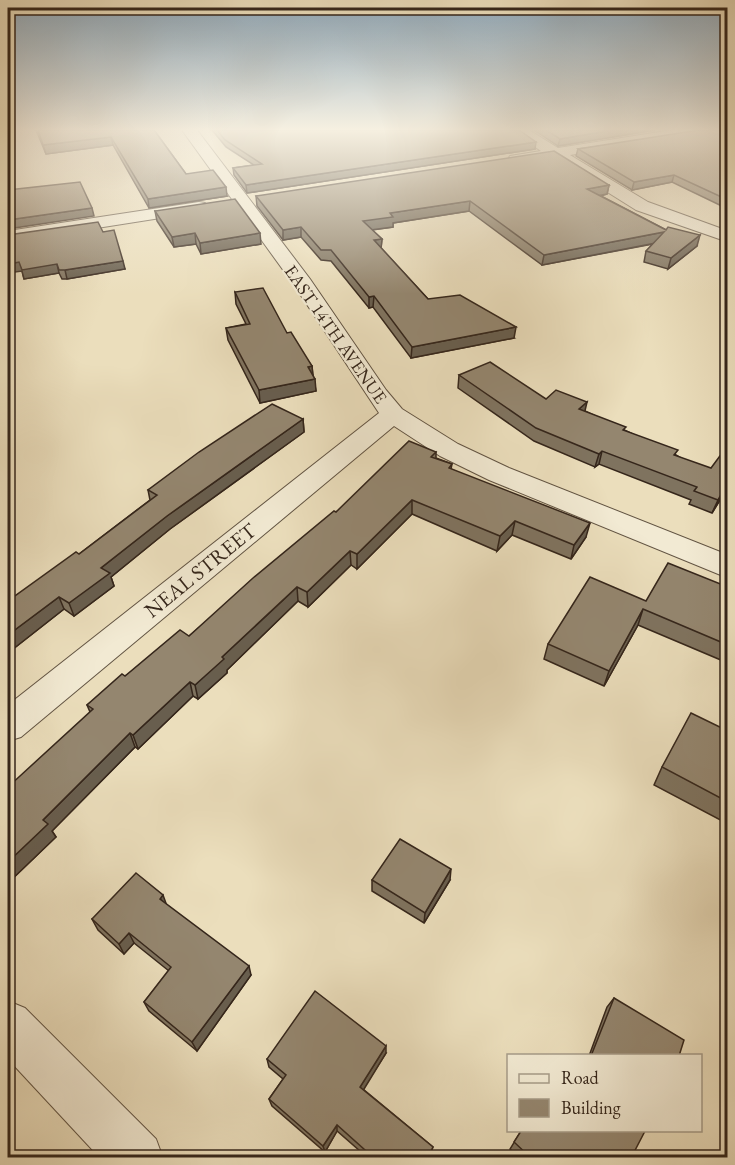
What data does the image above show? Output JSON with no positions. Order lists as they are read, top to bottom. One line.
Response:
{"streets":{"street":["EAST 14TH AVENUE","NEAL STREET"]},"crossings":[["EAST 14TH AVENUE","NEAL STREET"]],"legend":["Road","Building"]}
